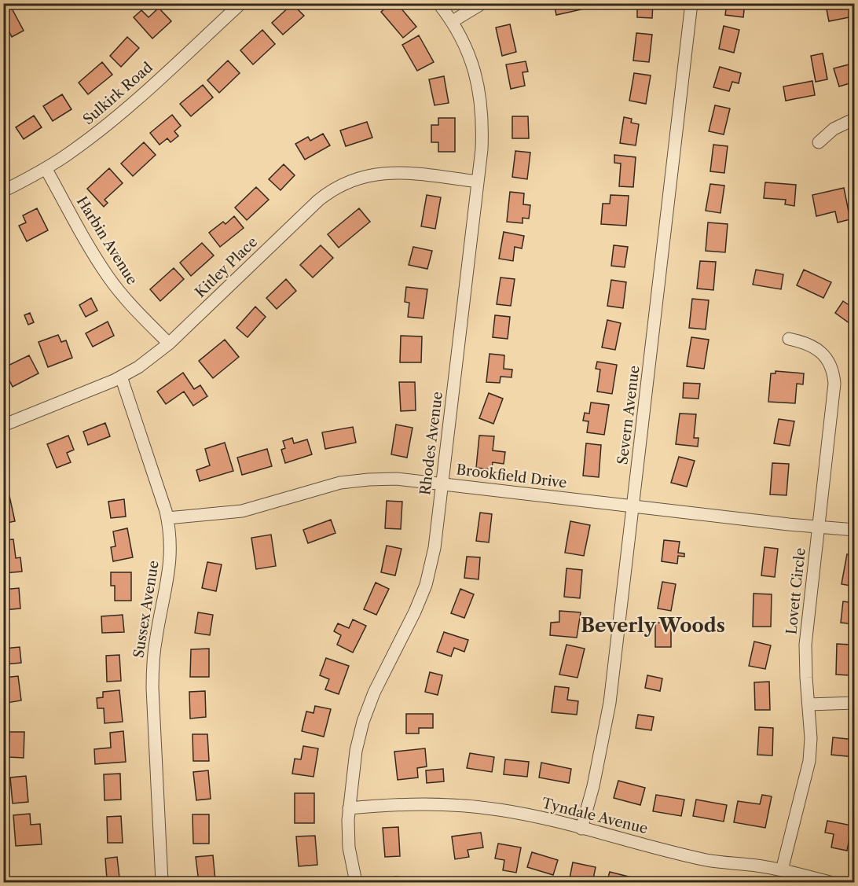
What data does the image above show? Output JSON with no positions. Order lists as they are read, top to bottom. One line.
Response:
{"streets":{"street":["Sulkirk Road","Harbin Avenue","Kitley Place","Severn Avenue","Rhodes Avenue","Brookfield Drive","Lovett Circle","Sussex Avenue","Tyndale Avenue"]},"crossings":[["Sulkirk Road","Harbin Avenue"],["Harbin Avenue","Kitley Place"],["Kitley Place","Rhodes Avenue"],["Kitley Place","Sussex Avenue"],["Severn Avenue","Brookfield Drive"],["Severn Avenue","Tyndale Avenue"],["Rhodes Avenue","Brookfield Drive"],["Rhodes Avenue","Tyndale Avenue"],["Brookfield Drive","Lovett Circle"],["Brookfield Drive","Sussex Avenue"],["Lovett Circle","Tyndale Avenue"]],"districts":["Beverly Woods"]}
